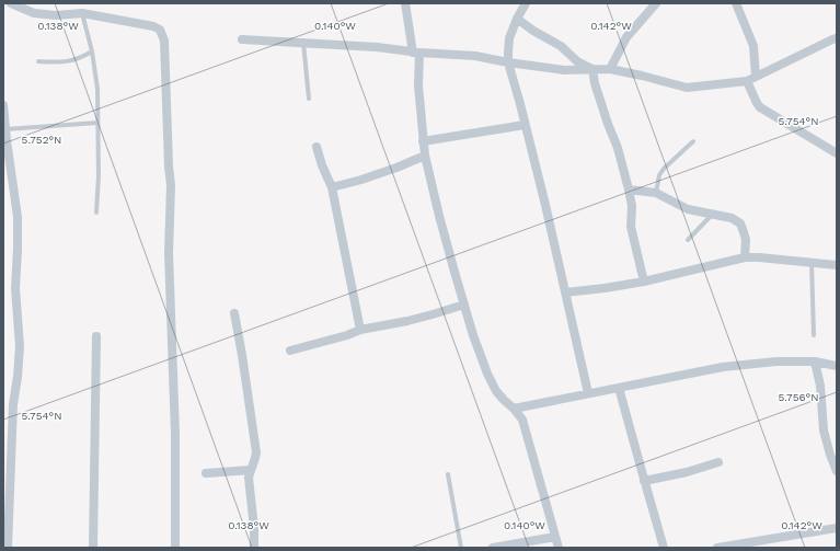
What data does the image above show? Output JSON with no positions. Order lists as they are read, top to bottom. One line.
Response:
{"coordinates":["0.138°W","0.140°W","0.142°W","5.754°N","5.752°N","5.756°N"]}
